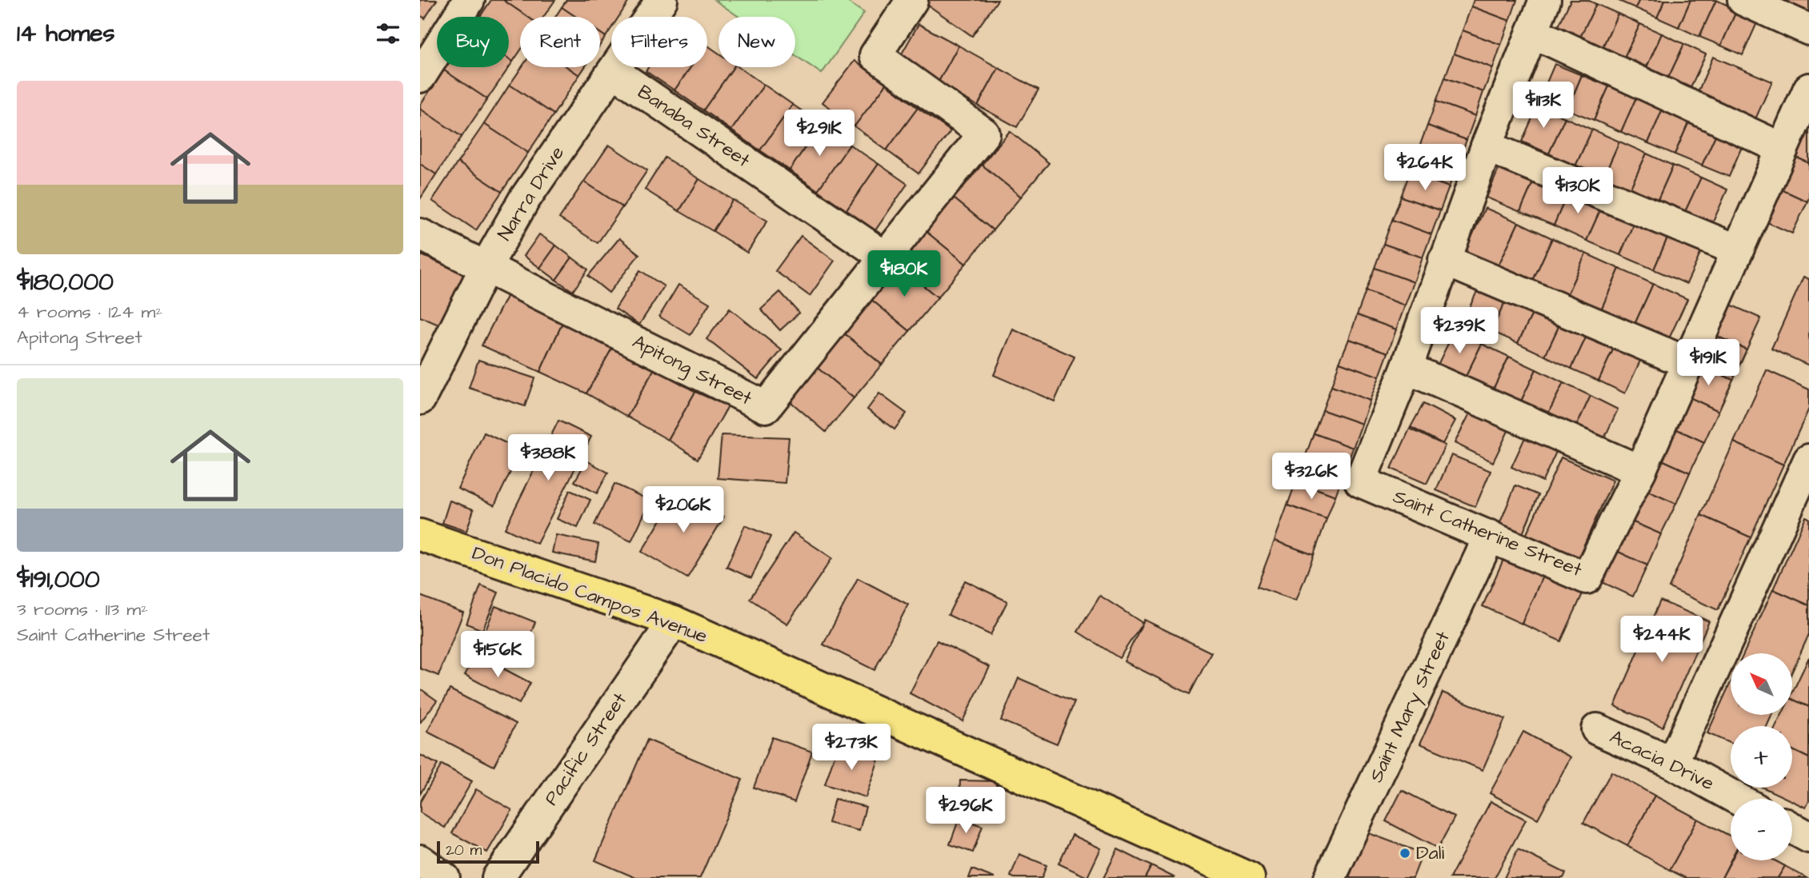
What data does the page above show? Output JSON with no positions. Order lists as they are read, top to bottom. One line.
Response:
{"streets":{"main road":["Don Placido Campos Avenue"],"street":["Banaba Street","Narra Drive","Apitong Street","Saint Catherine Street","Saint Mary Street","Pacific Street","Acacia Drive"]},"crossings":[["Banaba Street","Narra Drive"],["Banaba Street","Apitong Street"],["Narra Drive","Apitong Street"],["Saint Catherine Street","Saint Mary Street"],["Don Placido Campos Avenue","Pacific Street"]],"places":["Dali"],"scale_bar":"20 m","north":"top left","page":{"heading":"14 homes","chip":["Buy","Rent","Filters","New"],"list":[{"name":"$180,000","note":"4 rooms · 124 m² · Apitong Street"},{"name":"$191,000","note":"3 rooms · 113 m² · Saint Catherine Street"}],"price":["$113K","$291K","$264K","$130K","$180K","$239K","$191K","$388K","$326K","$206K","$244K","$156K","$273K","$296K"],"map_buttons":["+","−"],"scale":"20 m"}}
